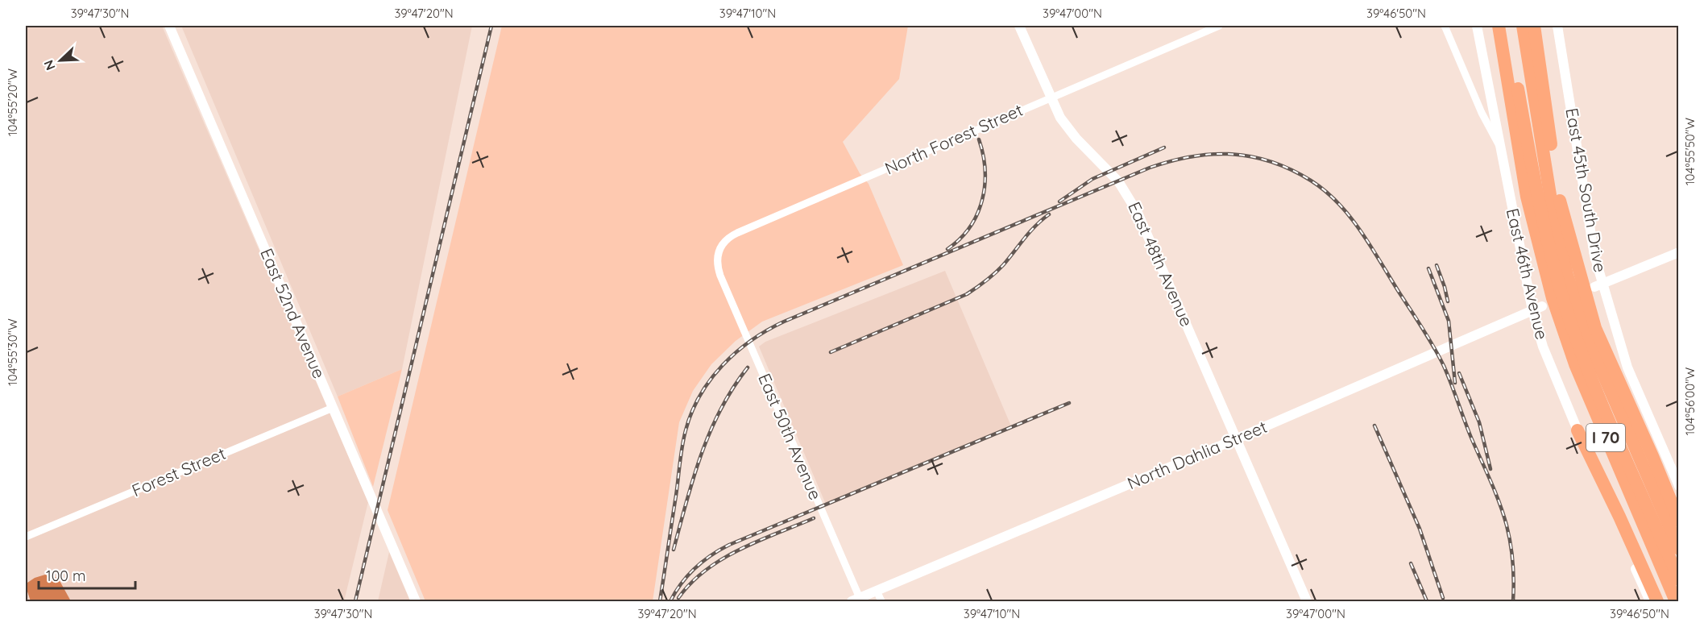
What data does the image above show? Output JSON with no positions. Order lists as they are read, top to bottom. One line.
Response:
{"streets":{"highway":["I 70"],"street":["North Forest Street","East 45th South Drive","East 48th Avenue","East 46th Avenue","East 52nd Avenue","East 50th Avenue","North Dahlia Street","Forest Street"]},"crossings":[["North Forest Street","East 48th Avenue"],["North Forest Street","East 50th Avenue"],["East 48th Avenue","North Dahlia Street"],["East 46th Avenue","North Dahlia Street"],["East 52nd Avenue","Forest Street"],["East 50th Avenue","North Dahlia Street"]],"scale_bar":"100 m","north":"bottom left","coordinates":["39°47'30\"N","39°47'20\"N","39°47'10\"N","39°47'00\"N","39°46'50\"N","104°55'20\"W","104°55'50\"W","104°55'30\"W","104°56'00\"W"]}
